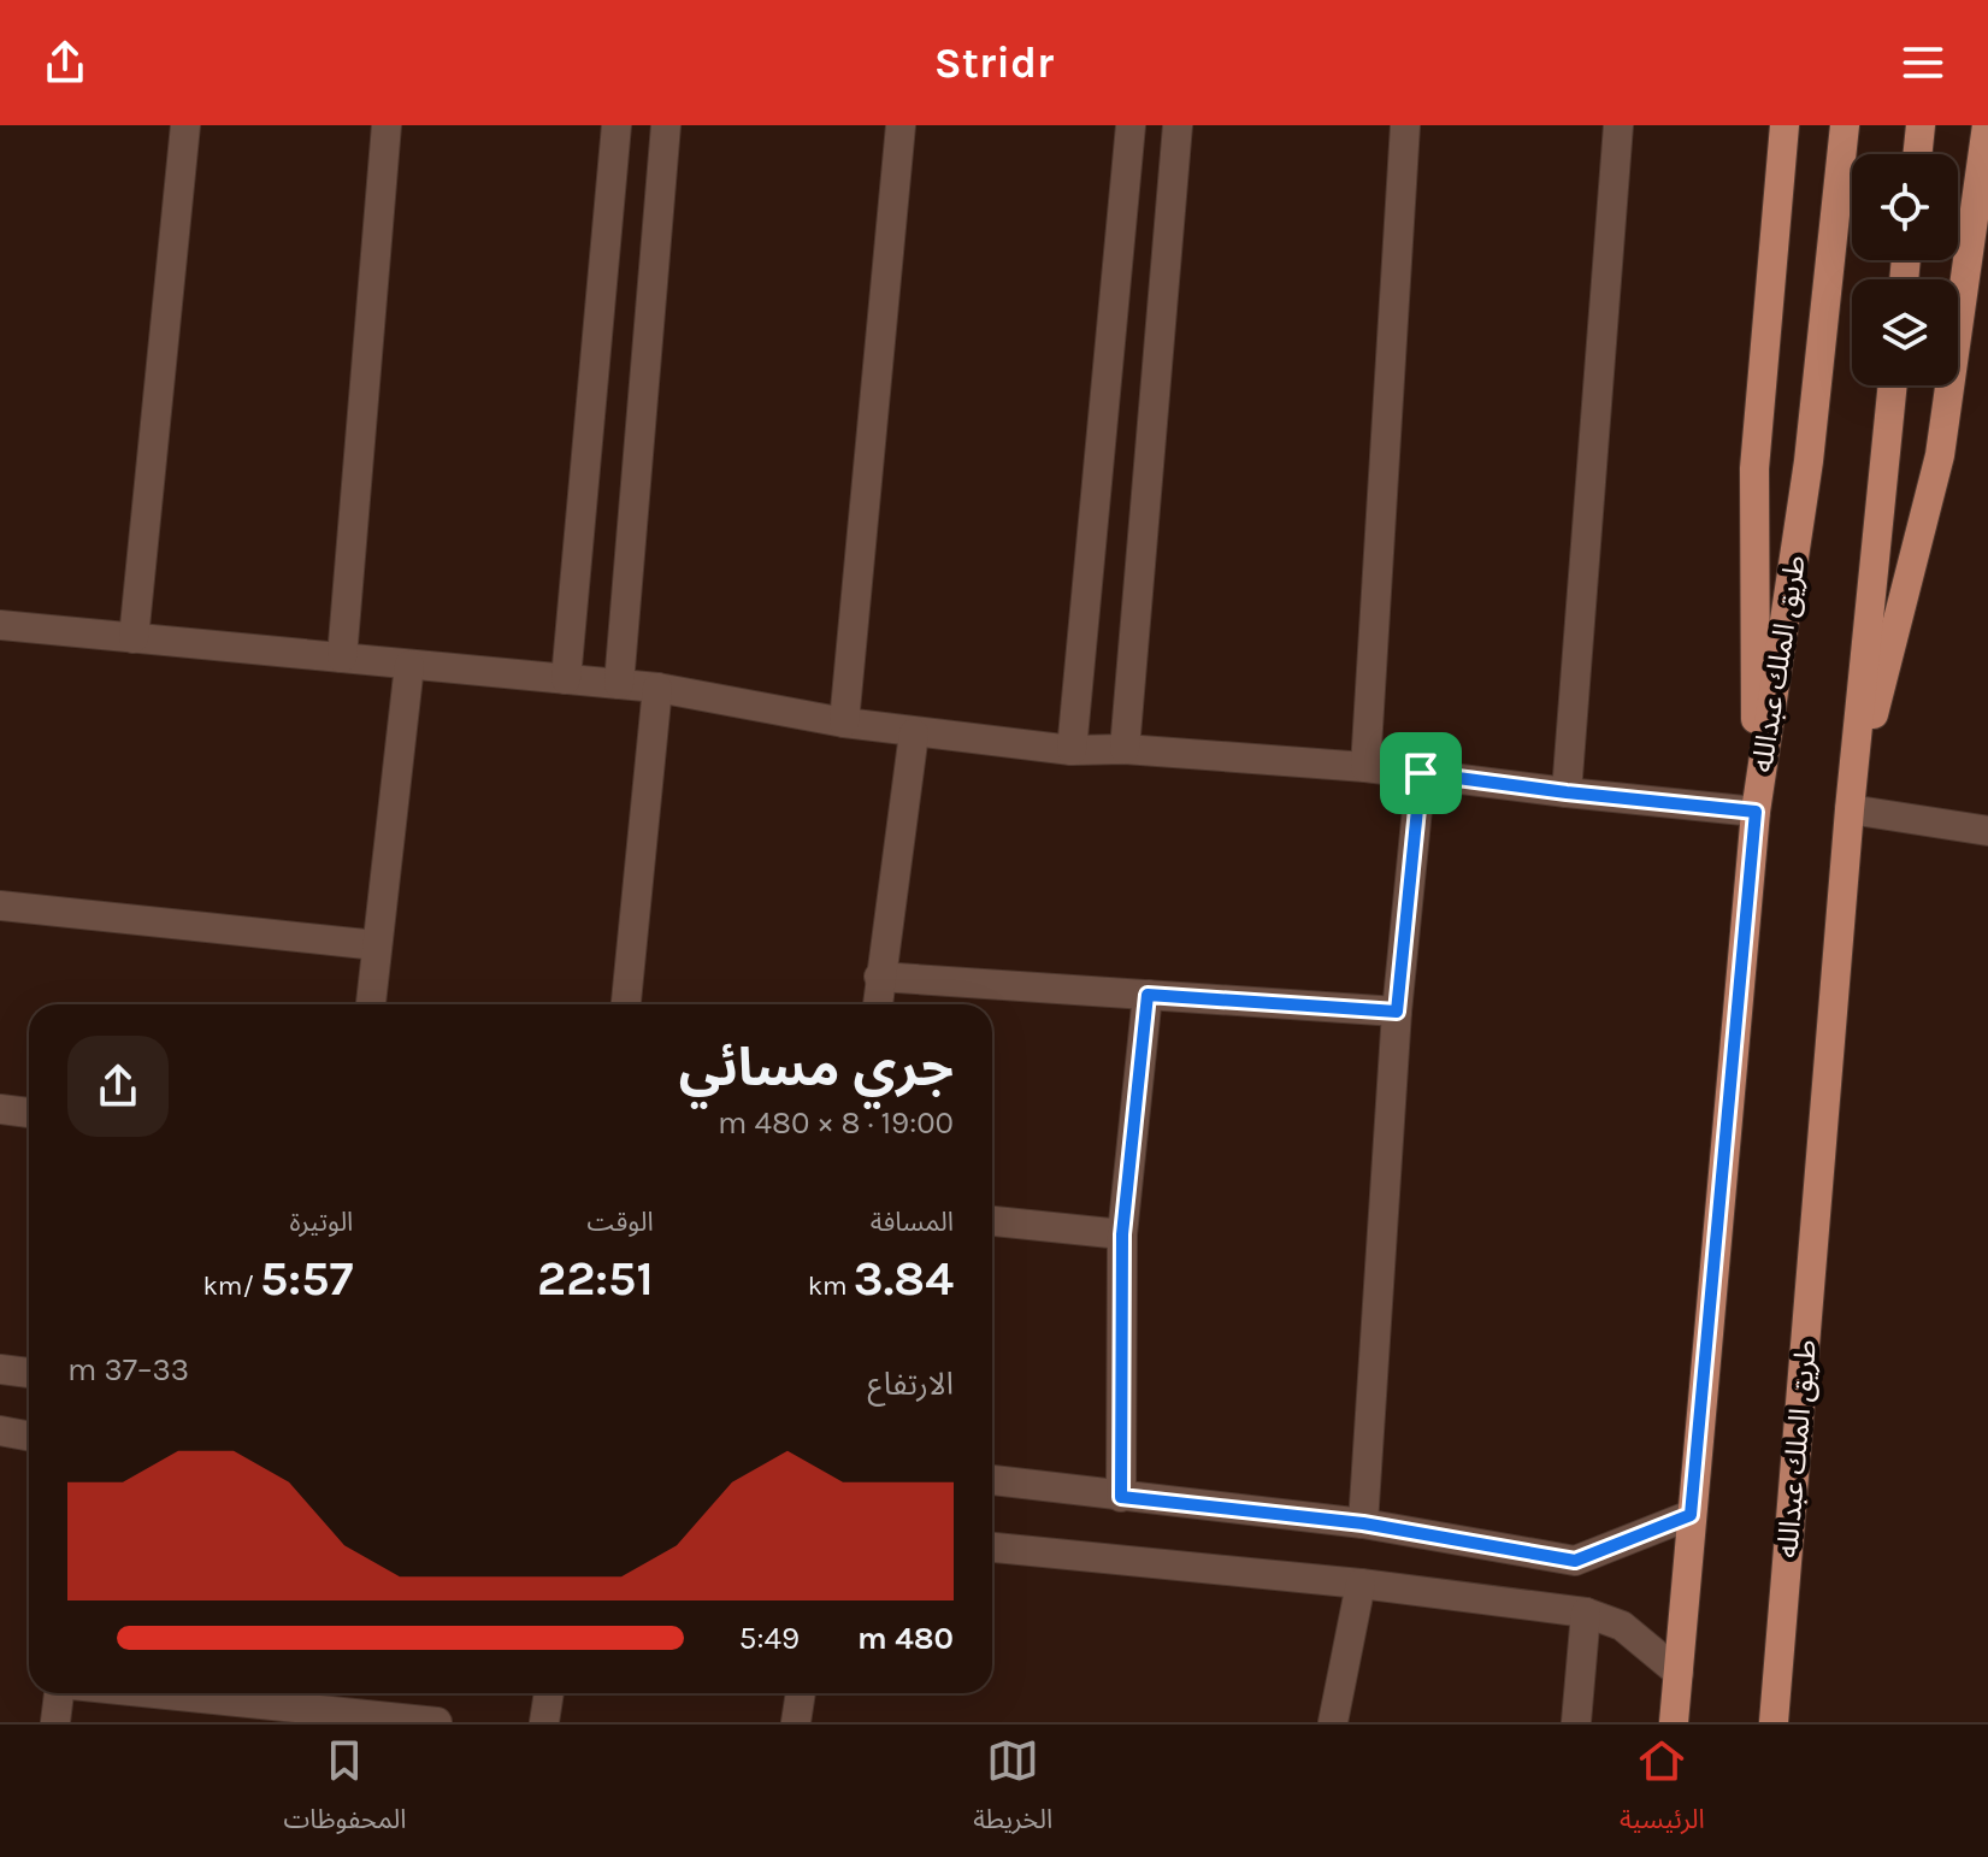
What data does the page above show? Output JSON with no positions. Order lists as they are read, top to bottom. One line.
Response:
{"streets":{"main road":["طريق الملك عبدالله"]},"page":{"header":"Stridr","heading":["جري مسائي","19:00 · 8 × 480 m"],"stats":[["المسافة","3.84 km"],["الوقت","22:51"],["الوتيرة","5:57 /km"]],"chart":["الارتفاع","33–37 m"],"list":[{"name":"480 m","note":"5:49"}],"tabs":["الرئيسية","الخريطة","المحفوظات"]}}
